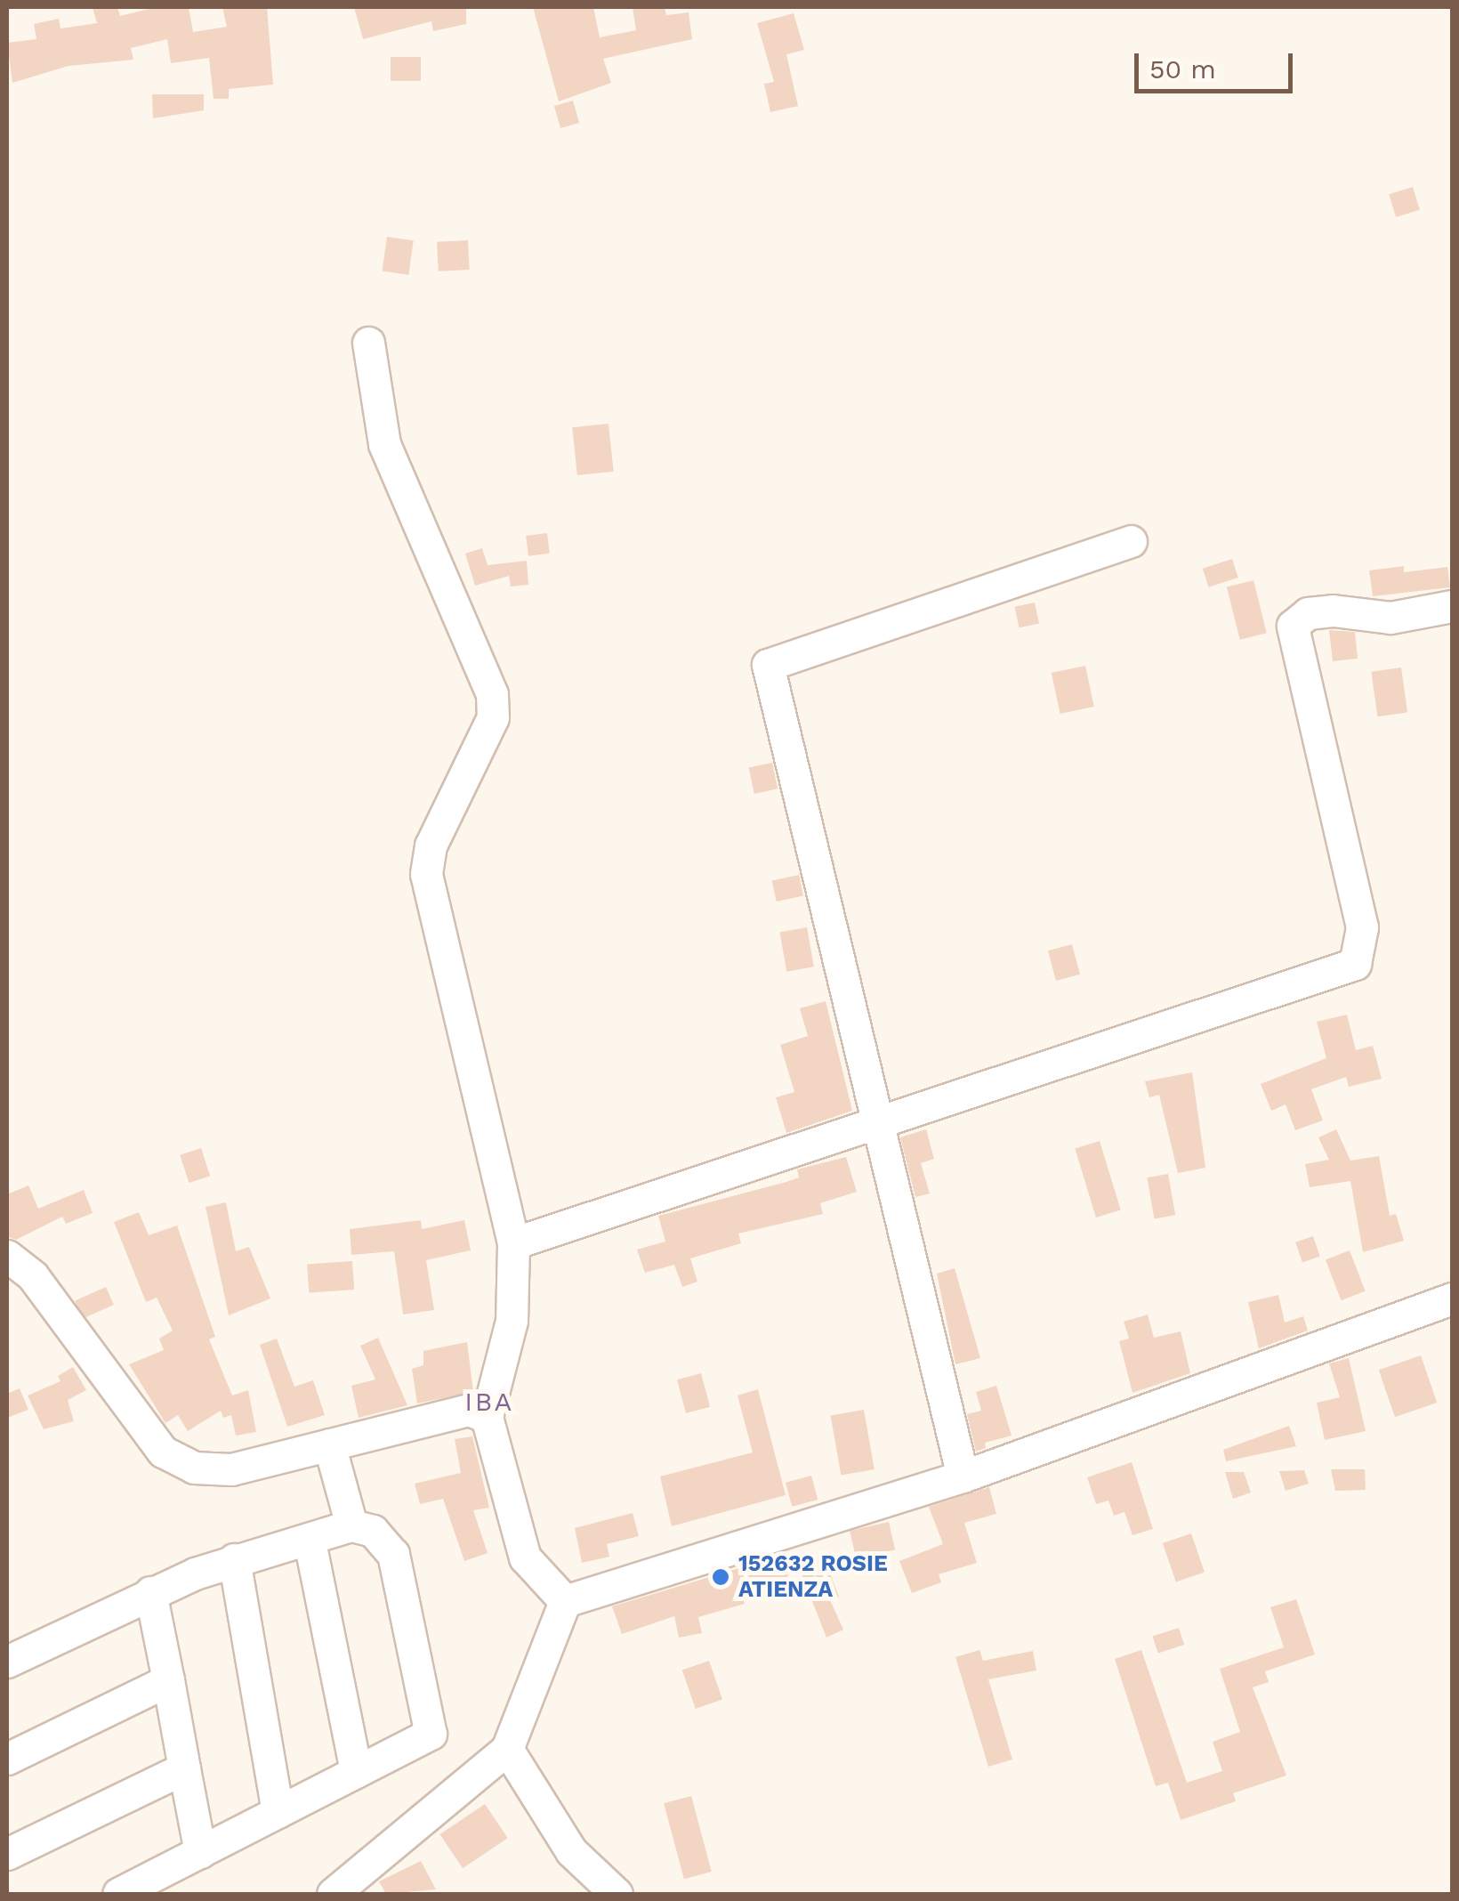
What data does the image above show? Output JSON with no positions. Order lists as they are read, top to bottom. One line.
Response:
{"districts":["IBA"],"places":["152632 ROSIE ATIENZA"],"scale_bar":"50 m"}
